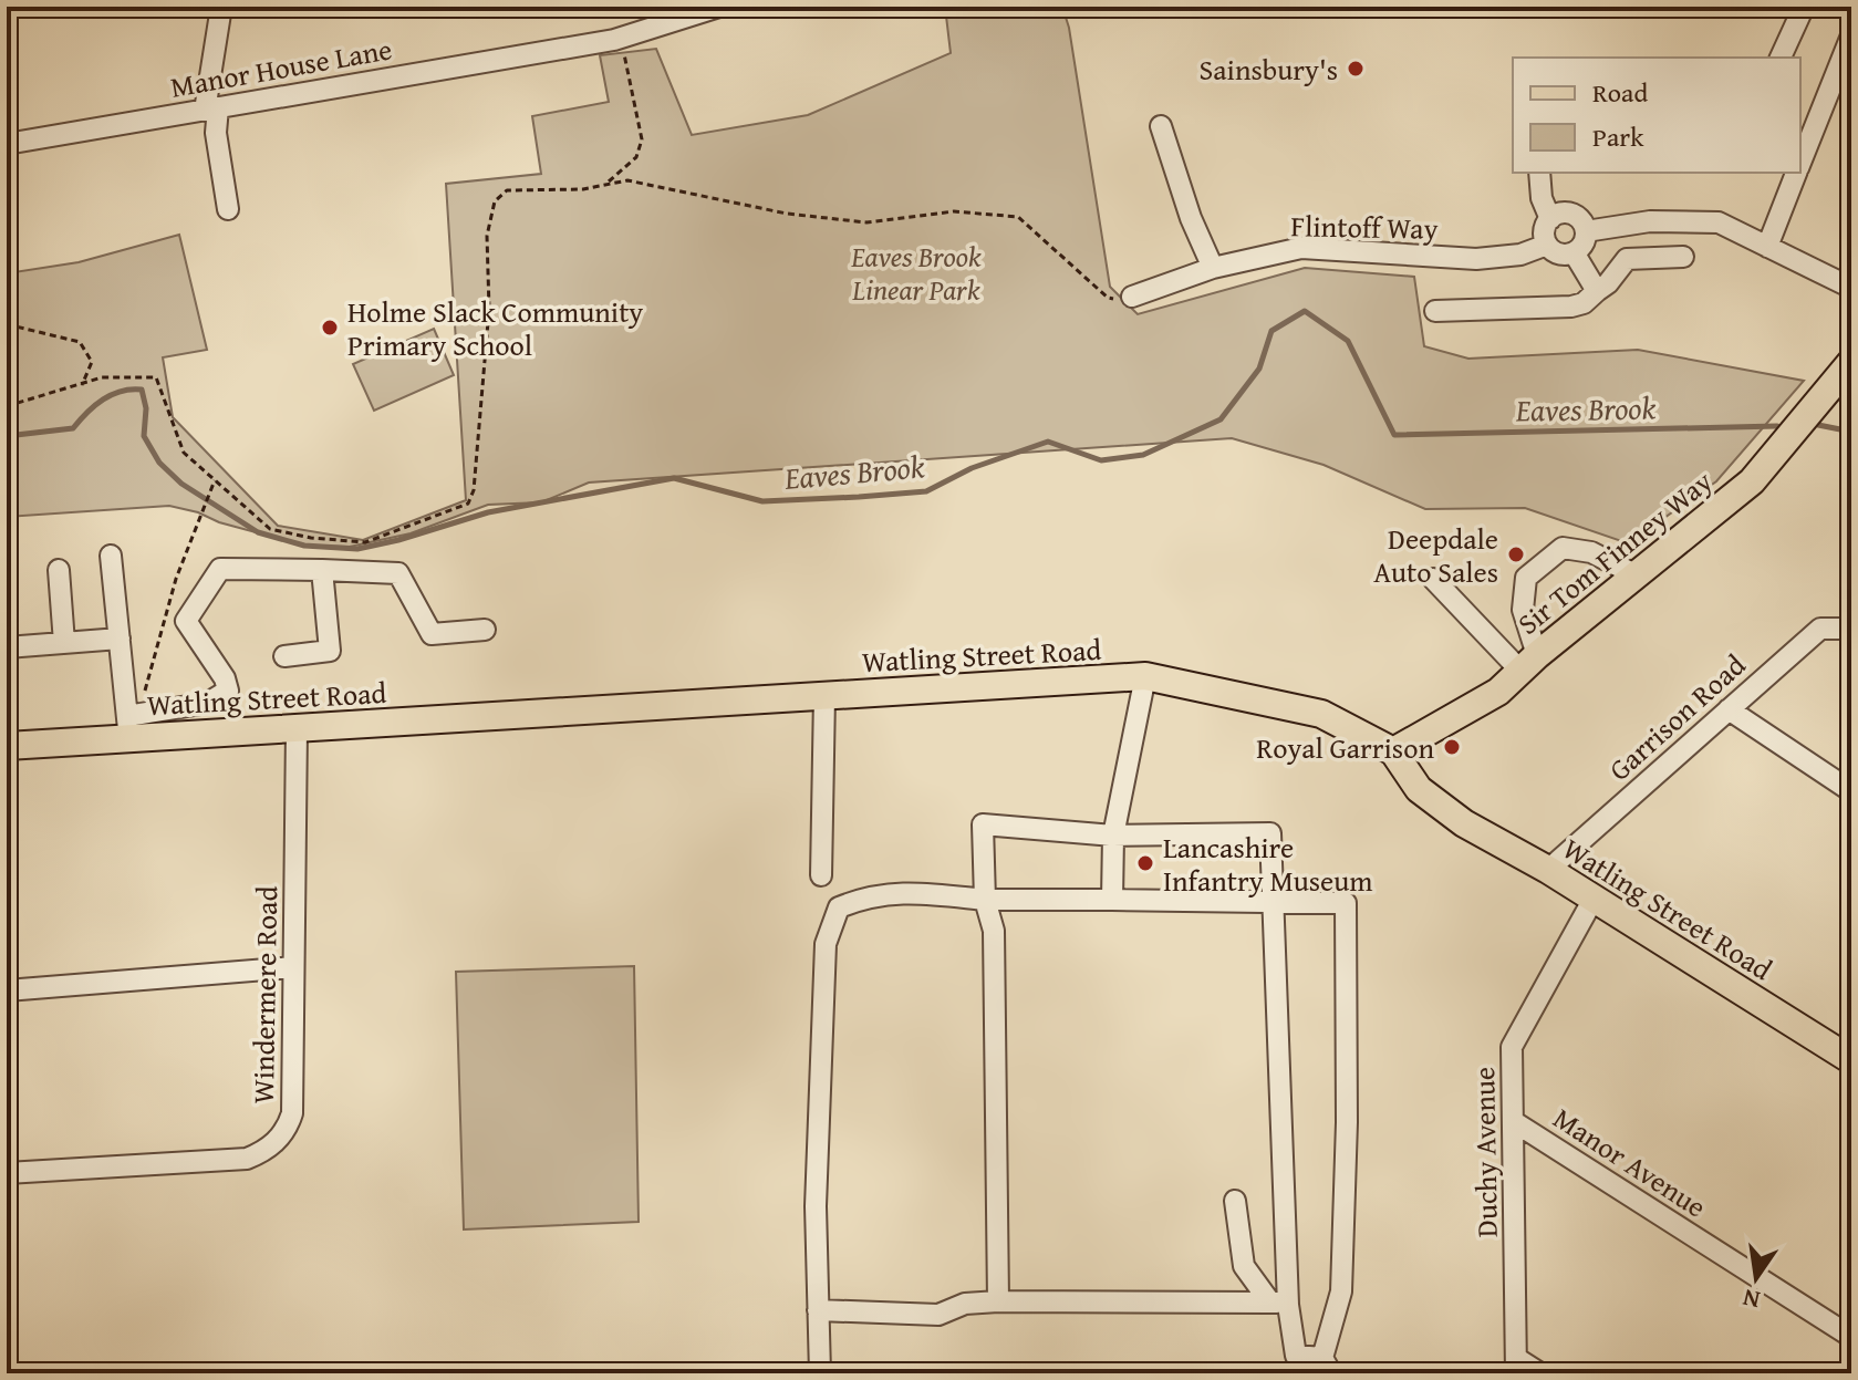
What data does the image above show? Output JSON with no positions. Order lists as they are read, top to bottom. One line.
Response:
{"streets":{"main road":["Sir Tom Finney Way","Watling Street Road"],"street":["Manor House Lane","Flintoff Way","Garrison Road","Windermere Road","Duchy Avenue","Manor Avenue"]},"crossings":[["Sir Tom Finney Way","Watling Street Road"],["Watling Street Road","Garrison Road"],["Watling Street Road","Windermere Road"],["Watling Street Road","Duchy Avenue"],["Duchy Avenue","Manor Avenue"]],"water":["Eaves Brook"],"parks":["Eaves Brook Linear Park"],"places":["Sainsbury's","Holme Slack Community Primary School","Deepdale Auto Sales","Royal Garrison","Lancashire Infantry Museum"],"legend":["Road","Park"],"north":"bottom"}
